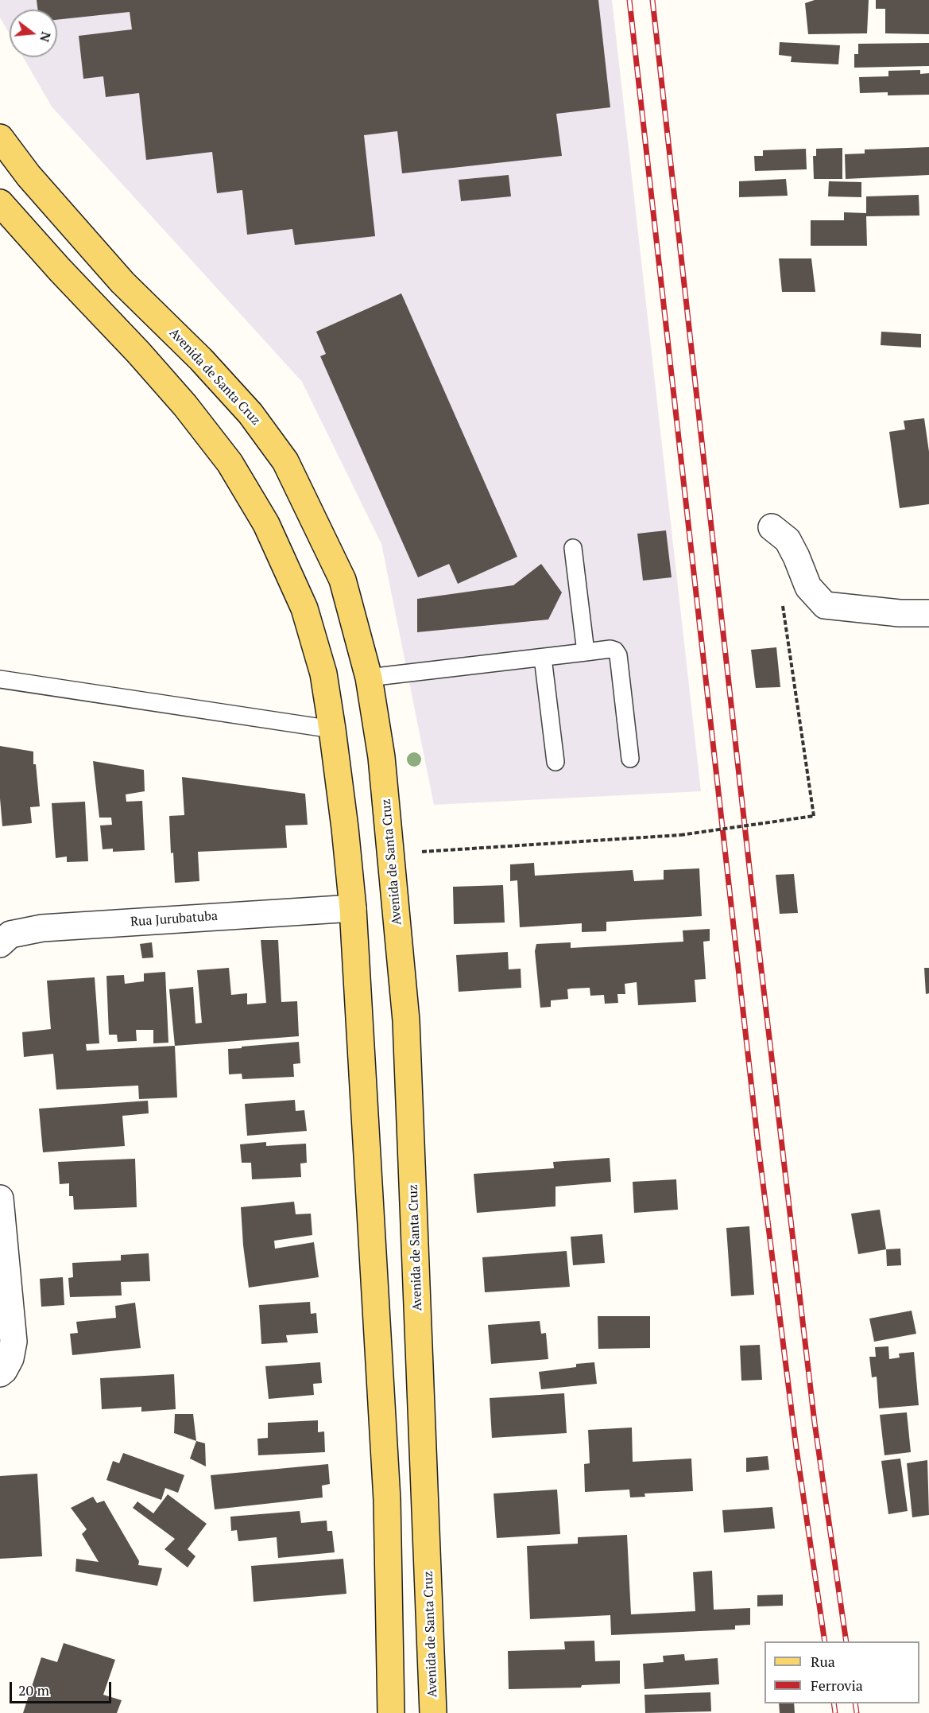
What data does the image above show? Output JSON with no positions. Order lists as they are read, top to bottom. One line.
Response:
{"streets":{"main road":["Avenida de Santa Cruz"],"street":["Rua Jurubatuba"]},"legend":["Rua","Ferrovia"],"scale_bar":"20 m","north":"right"}
